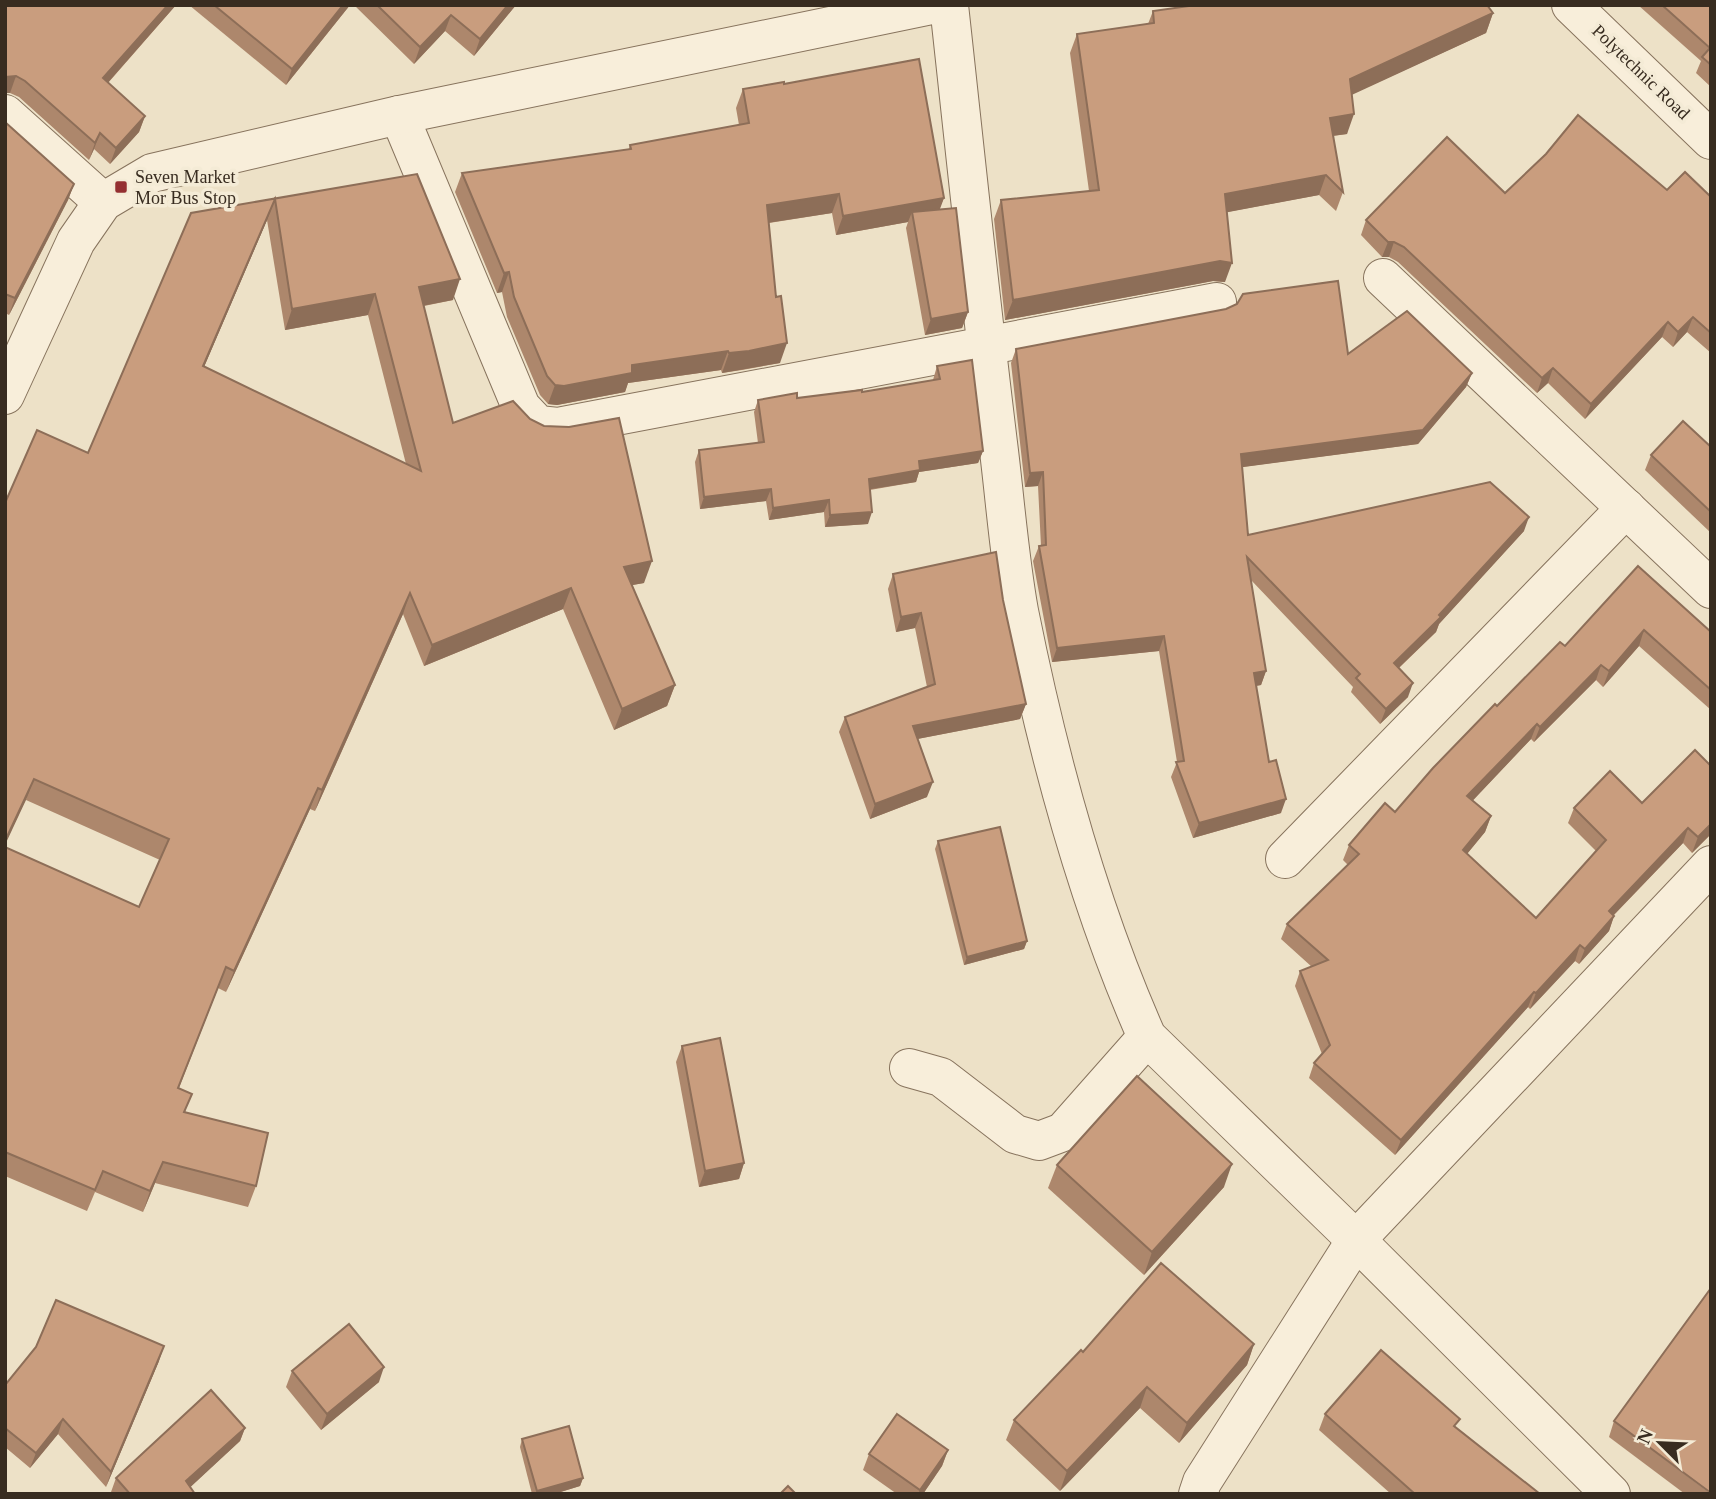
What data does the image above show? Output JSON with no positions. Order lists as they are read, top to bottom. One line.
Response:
{"streets":{"street":["Polytechnic Road"]},"places":{"transit":["Seven Market Mor Bus Stop"]},"north":"top left"}
